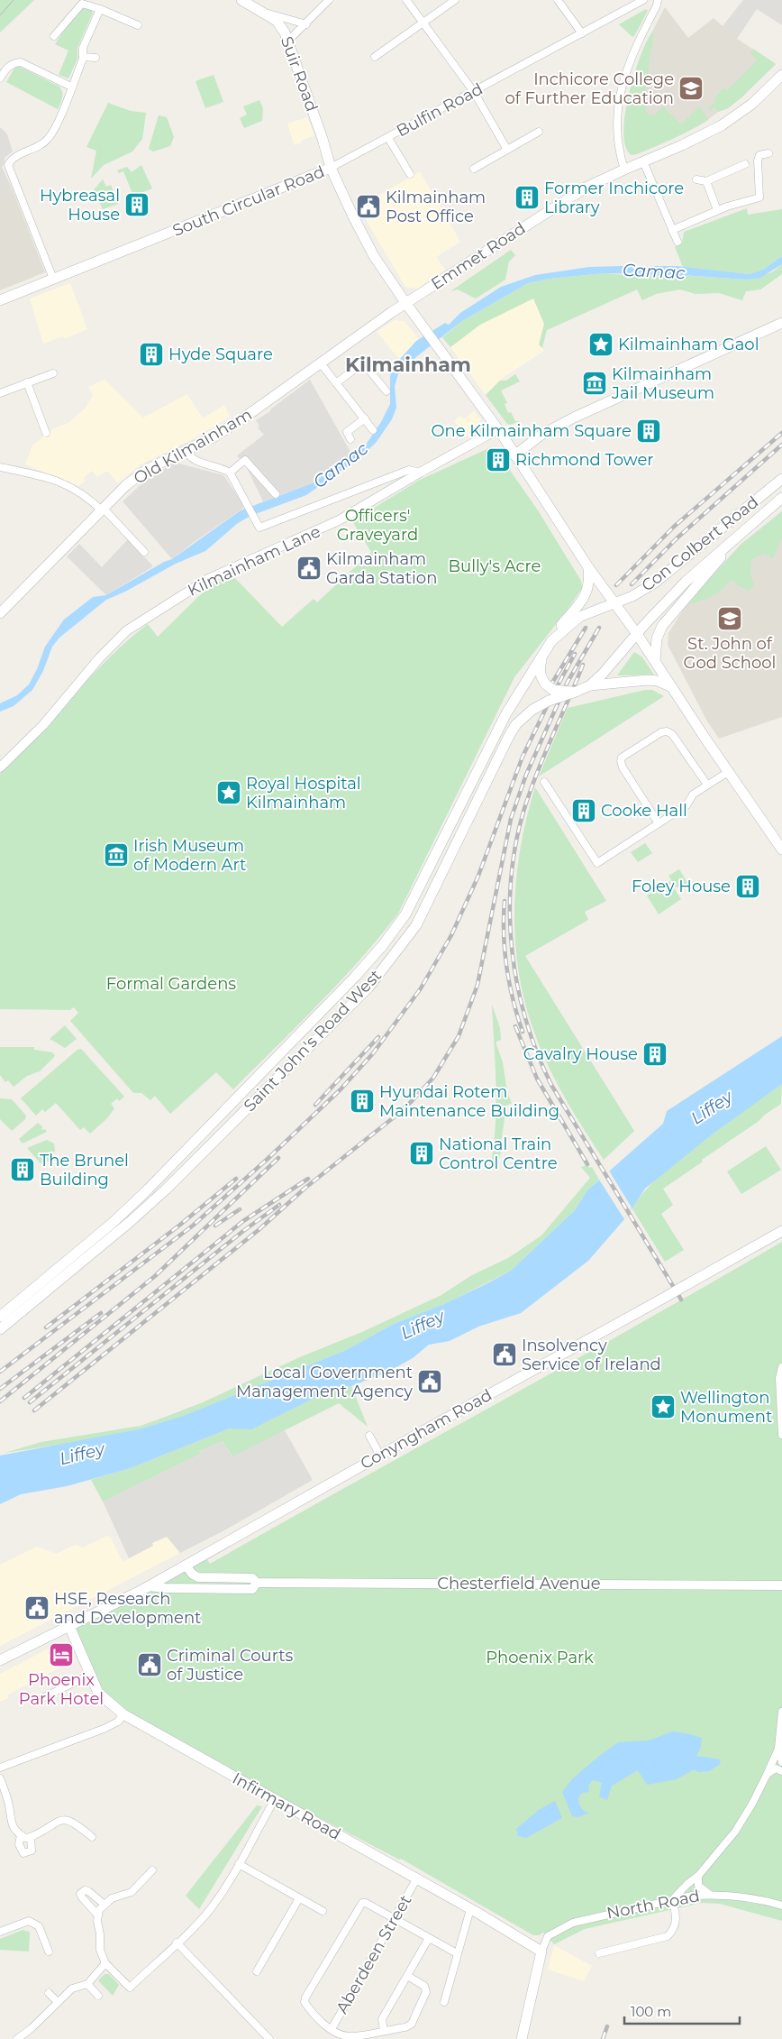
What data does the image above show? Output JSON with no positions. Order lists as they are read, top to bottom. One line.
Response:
{"streets":{"main road":["Suir Road","South Circular Road","Emmet Road","Old Kilmainham","Con Colbert Road","Saint John's Road West","Conyngham Road","Infirmary Road"],"street":["Bulfin Road","Kilmainham Lane","Chesterfield Avenue","North Road","Aberdeen Street"]},"crossings":[["Suir Road","Bulfin Road"],["Suir Road","South Circular Road"],["Bulfin Road","South Circular Road"],["South Circular Road","Emmet Road"],["South Circular Road","Old Kilmainham"],["South Circular Road","Con Colbert Road"],["South Circular Road","Kilmainham Lane"],["South Circular Road","Saint John's Road West"],["Emmet Road","Old Kilmainham"],["Con Colbert Road","Saint John's Road West"],["Conyngham Road","Chesterfield Avenue"],["Conyngham Road","Infirmary Road"],["Infirmary Road","North Road"],["Infirmary Road","Aberdeen Street"]],"districts":["Kilmainham"],"water":["Camac","Liffey"],"parks":["Officers' Graveyard","Bully's Acre","Formal Gardens","Phoenix Park"],"places":{"school or university":["Inchicore College of Further Education","St. John of God School"],"building":["Former Inchicore Library","Hybreasal House","Hyde Square","One Kilmainham Square","Richmond Tower","Cooke Hall","Foley House","Cavalry House","Hyundai Rotem Maintenance Building","National Train Control Centre","The Brunel Building"],"public building":["Kilmainham Post Office","Kilmainham Garda Station","Insolvency Service of Ireland","Local Government Management Agency","HSE, Research and Development","Criminal Courts of Justice"],"place":["Kilmainham Gaol","Royal Hospital Kilmainham","Wellington Monument"],"museum":["Kilmainham Jail Museum","Irish Museum of Modern Art"],"hotel":["Phoenix Park Hotel"]},"scale_bar":"100 m"}
